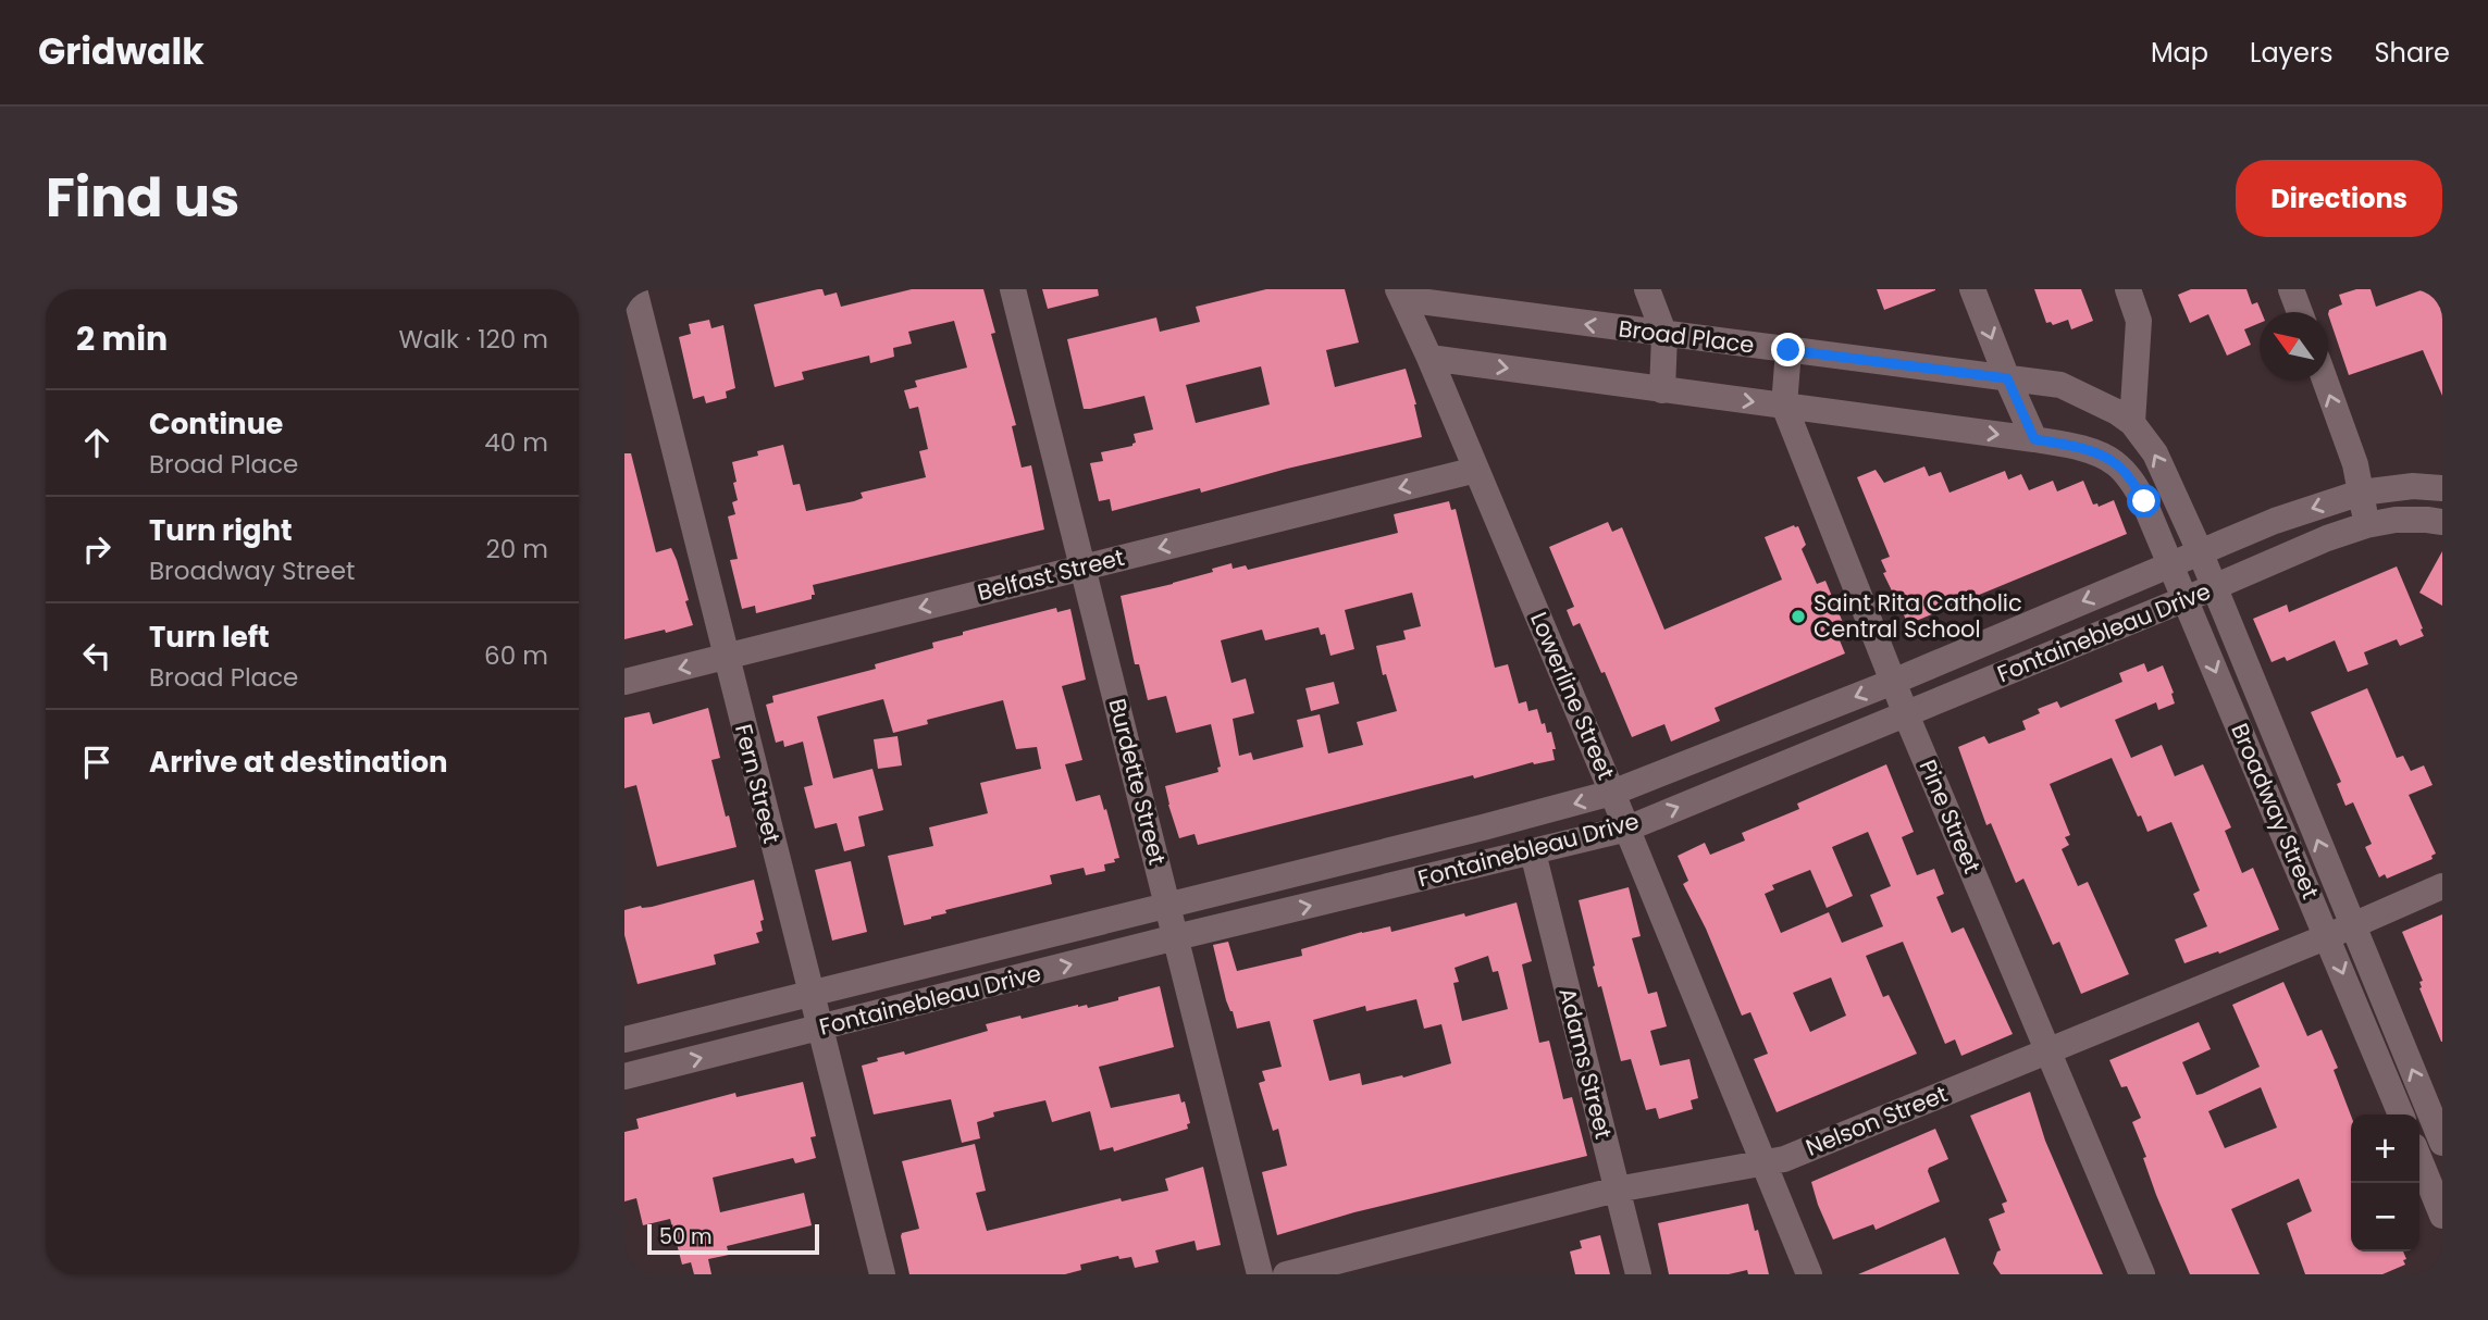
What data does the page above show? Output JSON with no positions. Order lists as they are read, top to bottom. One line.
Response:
{"streets":{"street":["Broad Place","Belfast Street","Fontainebleau Drive","Lowerline Street","Burdette Street","Fern Street","Broadway Street","Pine Street","Adams Street","Nelson Street"]},"crossings":[["Broad Place","Fontainebleau Drive"],["Broad Place","Lowerline Street"],["Broad Place","Broadway Street"],["Broad Place","Pine Street"],["Belfast Street","Lowerline Street"],["Belfast Street","Burdette Street"],["Belfast Street","Fern Street"],["Fontainebleau Drive","Lowerline Street"],["Fontainebleau Drive","Burdette Street"],["Fontainebleau Drive","Fern Street"],["Fontainebleau Drive","Broadway Street"],["Fontainebleau Drive","Pine Street"],["Fontainebleau Drive","Adams Street"],["Lowerline Street","Nelson Street"],["Broadway Street","Nelson Street"],["Pine Street","Nelson Street"],["Adams Street","Nelson Street"]],"one_way":["Belfast Street"],"places":["Saint Rita Catholic Central School"],"scale_bar":"50 m","north":"top left","page":{"header":"Gridwalk","nav":["Map","Layers","Share"],"title":"Find us","buttons":"Directions","heading":["2 min","Walk · 120 m"],"list":[["Continue","Broad Place","40 m"],["Turn right","Broadway Street","20 m"],["Turn left","Broad Place","60 m"],"Arrive at destination"],"map_buttons":["+","−"],"scale":"50 m"}}
